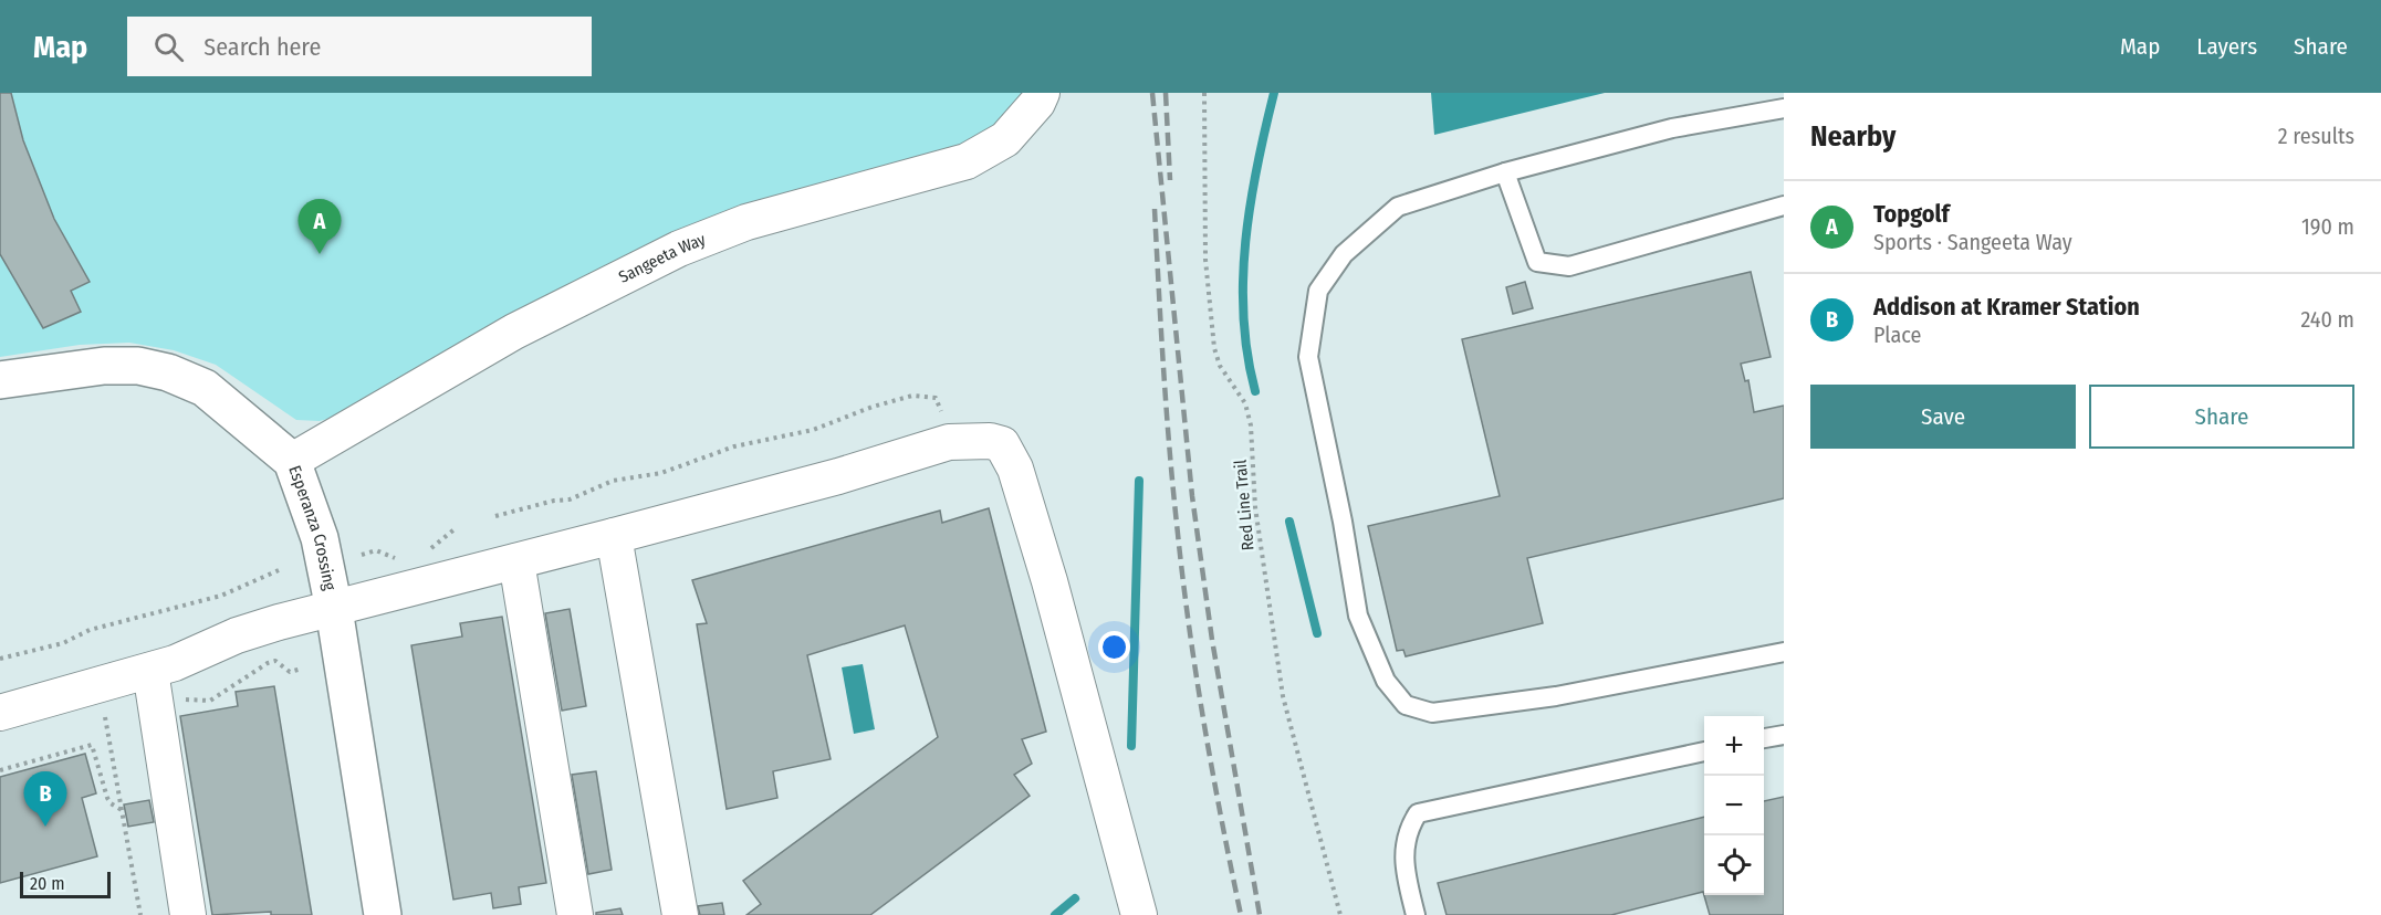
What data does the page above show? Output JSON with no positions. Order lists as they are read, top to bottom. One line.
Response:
{"streets":{"street":["Sangeeta Way","Esperanza Crossing"],"path":["Red Line Trail"]},"crossings":[["Sangeeta Way","Esperanza Crossing"]],"scale_bar":"20 m","page":{"header":"Map","search":"Search here","nav":["Map","Layers","Share"],"heading":["Nearby","2 results"],"list":[{"mark":"A","name":"Topgolf","note":"Sports · Sangeeta Way","value":"190 m"},{"mark":"B","name":"Addison at Kramer Station","note":"Place","value":"240 m"}],"pins":["A","B"],"buttons":["Save","Share"],"map_buttons":["+","−"],"scale":"20 m"}}
